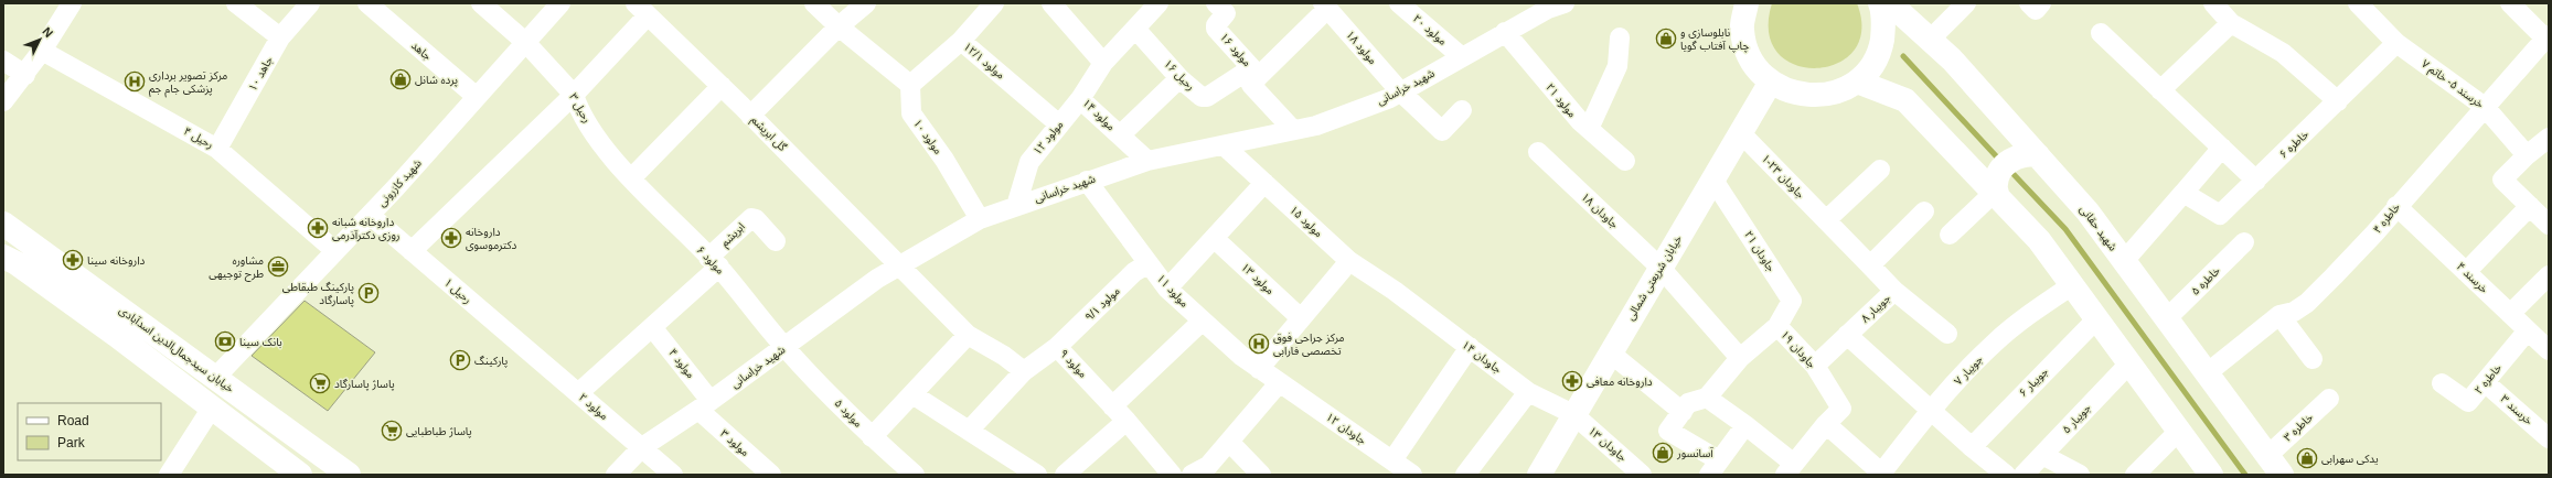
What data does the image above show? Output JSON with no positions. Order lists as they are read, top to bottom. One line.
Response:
{"streets":{"main road":["شهید حقانی","خیابان شریعتی شمالی","خیابان سیدجمال‌الدین اسدآبادی"],"street":["مولود ۲۰","مولود ۱۸","مولود ۱۶","جاهد","مولود ۱۲/۱","جاهد ۱۰","رحیل ۱۶","خرسند ۵- خاتم ۷","شهید خراسانی","مولود ۲۱","رحیل ۳","مولود ۱۴","گل ابریشم","مولود ۱۰","رحیل ۴","مولود ۱۲","خاطره ۶","جاودان ۲۳-۱","شهید کازرونی","جاودان ۱۸","خاطره ۴","مولود ۱۵","ابریشم","جاودان ۲۱","مولود ۶","خرسند ۴","مولود ۱۳","خاطره ۵","رحیل ۱","مولود ۱۱","مولود ۹/۱","جویبار ۸","جاودان ۱۹","جاودان ۱۴","مولود ۴","مولود ۹","جویبار ۷","خاطره ۲","جویبار ۶","مولود ۲","خرسند ۳","مولود ۵","جویبار ۵","خاطره ۳","جاودان ۱۲","مولود ۳","جاودان ۱۳"]},"crossings":[["مولود ۲۰","شهید خراسانی"],["مولود ۱۸","مولود ۱۶"],["مولود ۱۸","شهید خراسانی"],["مولود ۱۶","رحیل ۱۶"],["مولود ۱۶","شهید خراسانی"],["جاهد","شهید کازرونی"],["مولود ۱۲/۱","مولود ۱۰"],["مولود ۱۲/۱","مولود ۱۲"],["جاهد ۱۰","رحیل ۴"],["رحیل ۱۶","مولود ۱۴"],["خرسند ۵- خاتم ۷","خاطره ۶"],["خرسند ۵- خاتم ۷","خاطره ۴"],["شهید خراسانی","مولود ۲۱"],["شهید خراسانی","مولود ۱۴"],["شهید خراسانی","گل ابریشم"],["شهید خراسانی","مولود ۱۰"],["شهید خراسانی","مولود ۱۲"],["شهید خراسانی","مولود ۱۵"],["شهید خراسانی","مولود ۶"],["شهید خراسانی","مولود ۱۱"],["شهید خراسانی","مولود ۴"],["شهید خراسانی","مولود ۲"],["شهید خراسانی","مولود ۵"],["شهید خراسانی","مولود ۳"],["رحیل ۳","شهید کازرونی"],["رحیل ۳","مولود ۶"],["مولود ۱۴","مولود ۱۲"],["رحیل ۴","شهید کازرونی"],["جاودان ۲۳-۱","خیابان شریعتی شمالی"],["جاودان ۲۳-۱","جویبار ۸"],["شهید کازرونی","رحیل ۱"],["شهید کازرونی","خیابان سیدجمال‌الدین اسدآبادی"],["جاودان ۱۸","خیابان شریعتی شمالی"],["خاطره ۴","شهید حقانی"],["خاطره ۴","خرسند ۴"],["مولود ۱۵","جاودان ۱۴"],["شهید حقانی","خاطره ۵"],["شهید حقانی","خاطره ۳"],["ابریشم","مولود ۶"],["جاودان ۲۱","خیابان شریعتی شمالی"],["جاودان ۲۱","جاودان ۱۹"],["مولود ۶","مولود ۵"],["خیابان شریعتی شمالی","جاودان ۱۴"],["خیابان شریعتی شمالی","جاودان ۱۳"],["خرسند ۴","خاطره ۲"],["رحیل ۱","مولود ۲"],["مولود ۱۱","مولود ۹/۱"],["مولود ۱۱","جاودان ۱۲"],["مولود ۹/۱","مولود ۹"],["جویبار ۸","جاودان ۱۹"],["جاودان ۱۴","جاودان ۱۳"],["مولود ۴","مولود ۳"],["خاطره ۲","خرسند ۳"]],"places":{"shop":["نابلوسازی و چاپ آفتاب گویا","پرده شانل","آسانسور","یدکی سهرابی"],"hospital":["مرکز تصویر برداری پزشکی جام جم","مرکز جراحی فوق تخصصی فارابی"],"pharmacy":["داروخانه شبانه روزی دکترآذرمی","داروخانه دکترموسوی","داروخانه سینا","داروخانه معافی"],"office":["مشاوره طرح توجیهی"],"parking":["پارکینگ طبقاطی پاسارگاد","پارکینگ"],"bank":["بانک سینا"],"supermarket":["پاساژ پاسارگاد","پاساژ طباطبایی"]},"legend":["Road","Park"],"north":"top right"}
